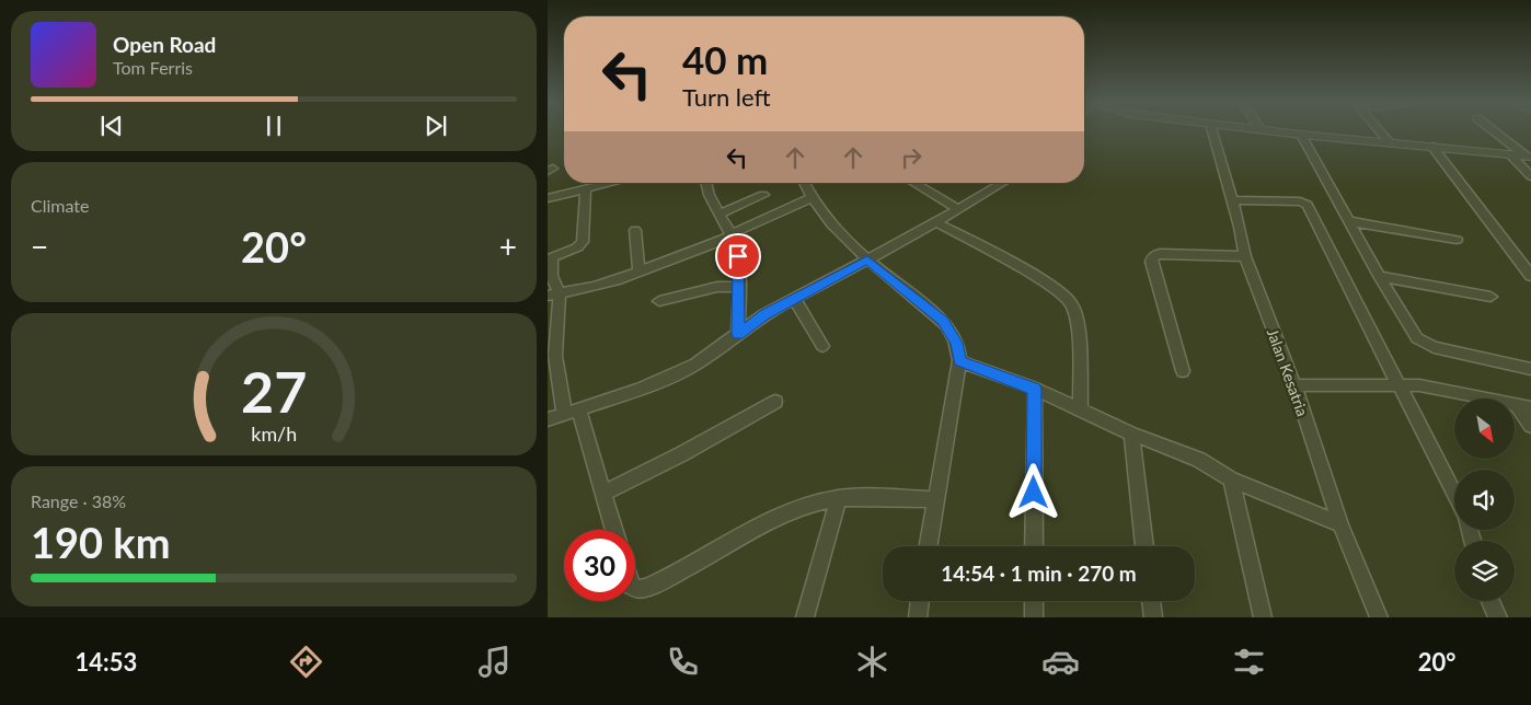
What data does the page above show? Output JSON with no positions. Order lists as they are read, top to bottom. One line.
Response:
{"streets":{"street":["Jalan Kesatria"]},"north":"bottom right","page":{"turn":["40 m","Turn left"],"song":["Open Road","Tom Ferris"],"tile":["Climate",["Range · 38%","190 km"]],"heat":["−","20°","+"],"limit":"30","trip":"14:54 · 1 min · 270 m","tabs":["14:53","20°"],"gauge":["27","km/h"]}}
